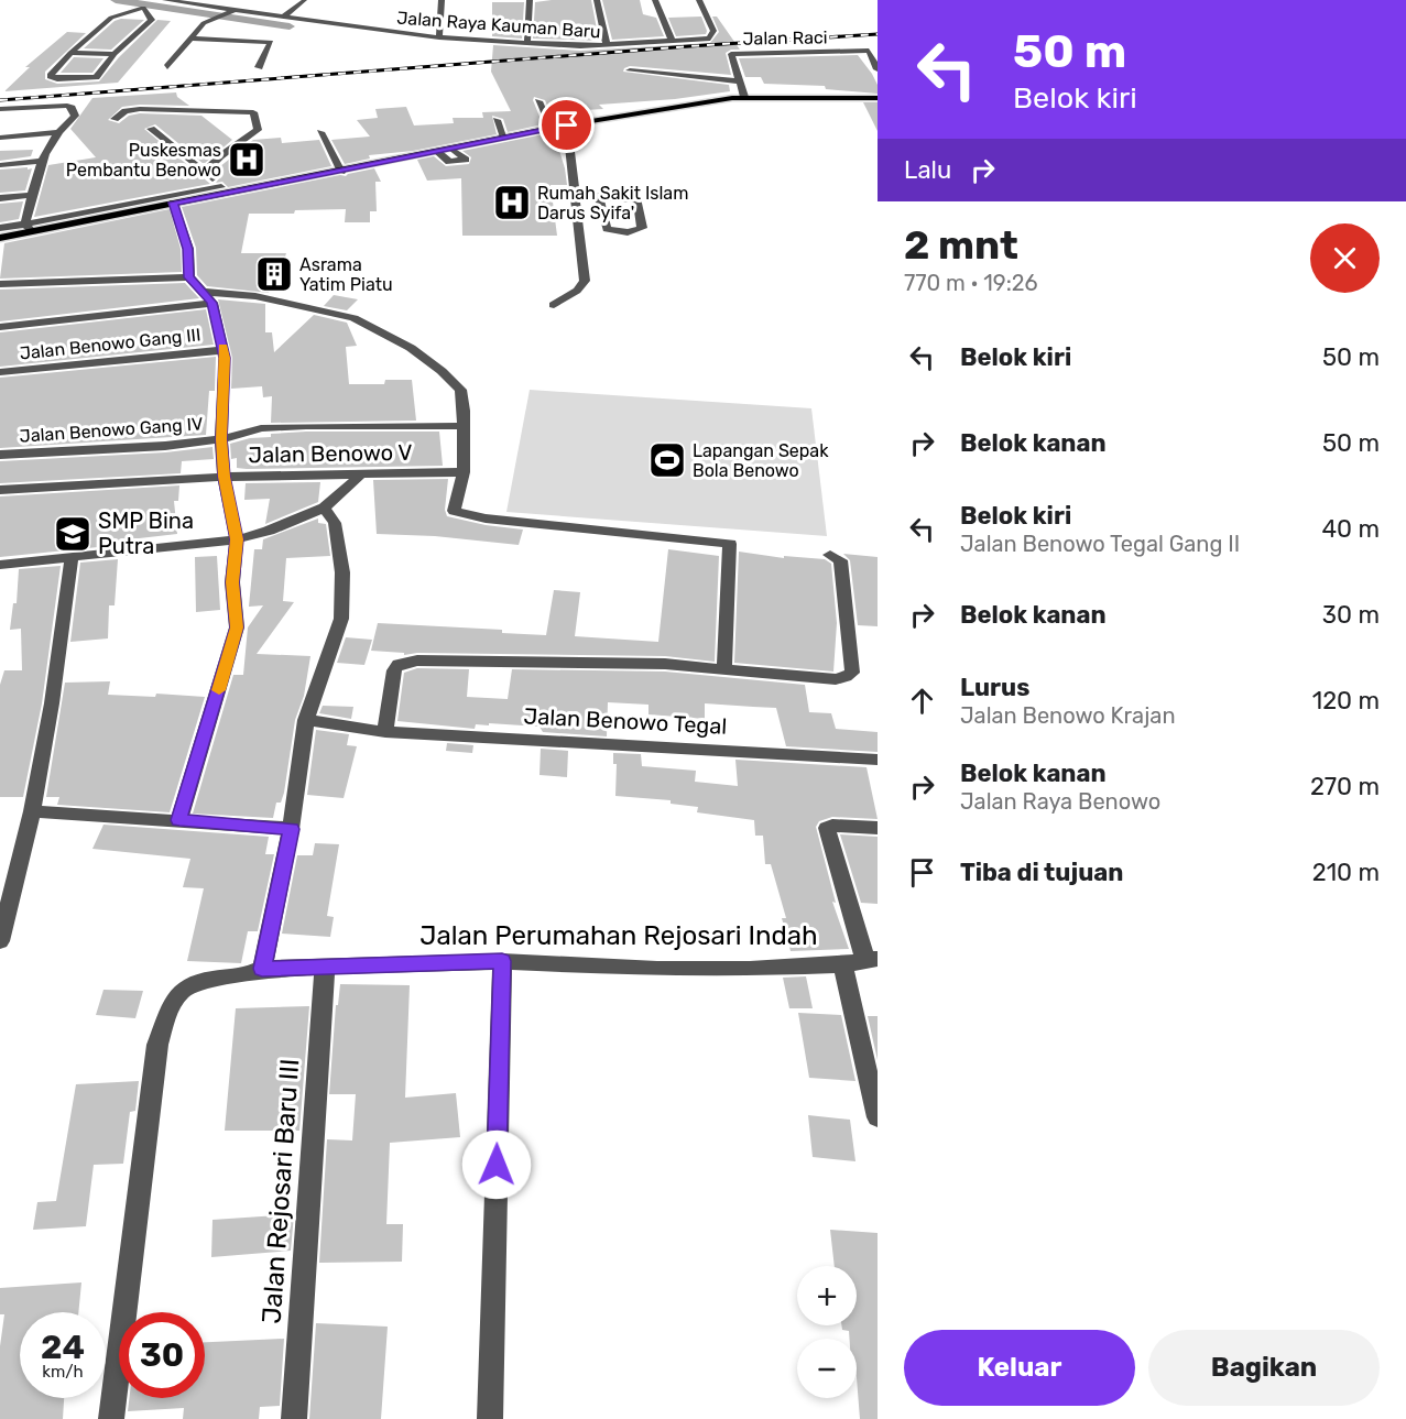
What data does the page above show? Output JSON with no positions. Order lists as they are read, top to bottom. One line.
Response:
{"streets":{"street":["Jalan Raya Kauman Baru","Jalan Raci","Jalan Benowo Gang III","Jalan Benowo Gang IV","Jalan Benowo V","Jalan Benowo Tegal","Jalan Perumahan Rejosari Indah","Jalan Rejosari Baru III"]},"crossings":[["Jalan Perumahan Rejosari Indah","Jalan Rejosari Baru III"]],"places":{"hospital":["Puskesmas Pembantu Benowo","Rumah Sakit Islam Darus Syifa'"],"building":["Asrama Yatim Piatu"],"sports":["Lapangan Sepak Bola Benowo"],"school or university":["SMP Bina Putra"]},"page":{"turn":["50 m","Belok kiri"],"then":"Lalu","heading":["2 mnt","770 m · 19:26"],"list":[{"name":"Belok kiri","value":"50 m"},{"name":"Belok kanan","value":"50 m"},{"name":"Belok kiri","note":"Jalan Benowo Tegal Gang II","value":"40 m"},{"name":"Belok kanan","value":"30 m"},{"name":"Lurus","note":"Jalan Benowo Krajan","value":"120 m"},{"name":"Belok kanan","note":"Jalan Raya Benowo","value":"270 m"},{"name":"Tiba di tujuan","value":"210 m"}],"map_buttons":["+","−"],"speed":"24 km/h","limit":"30","buttons":["Keluar","Bagikan"]}}
